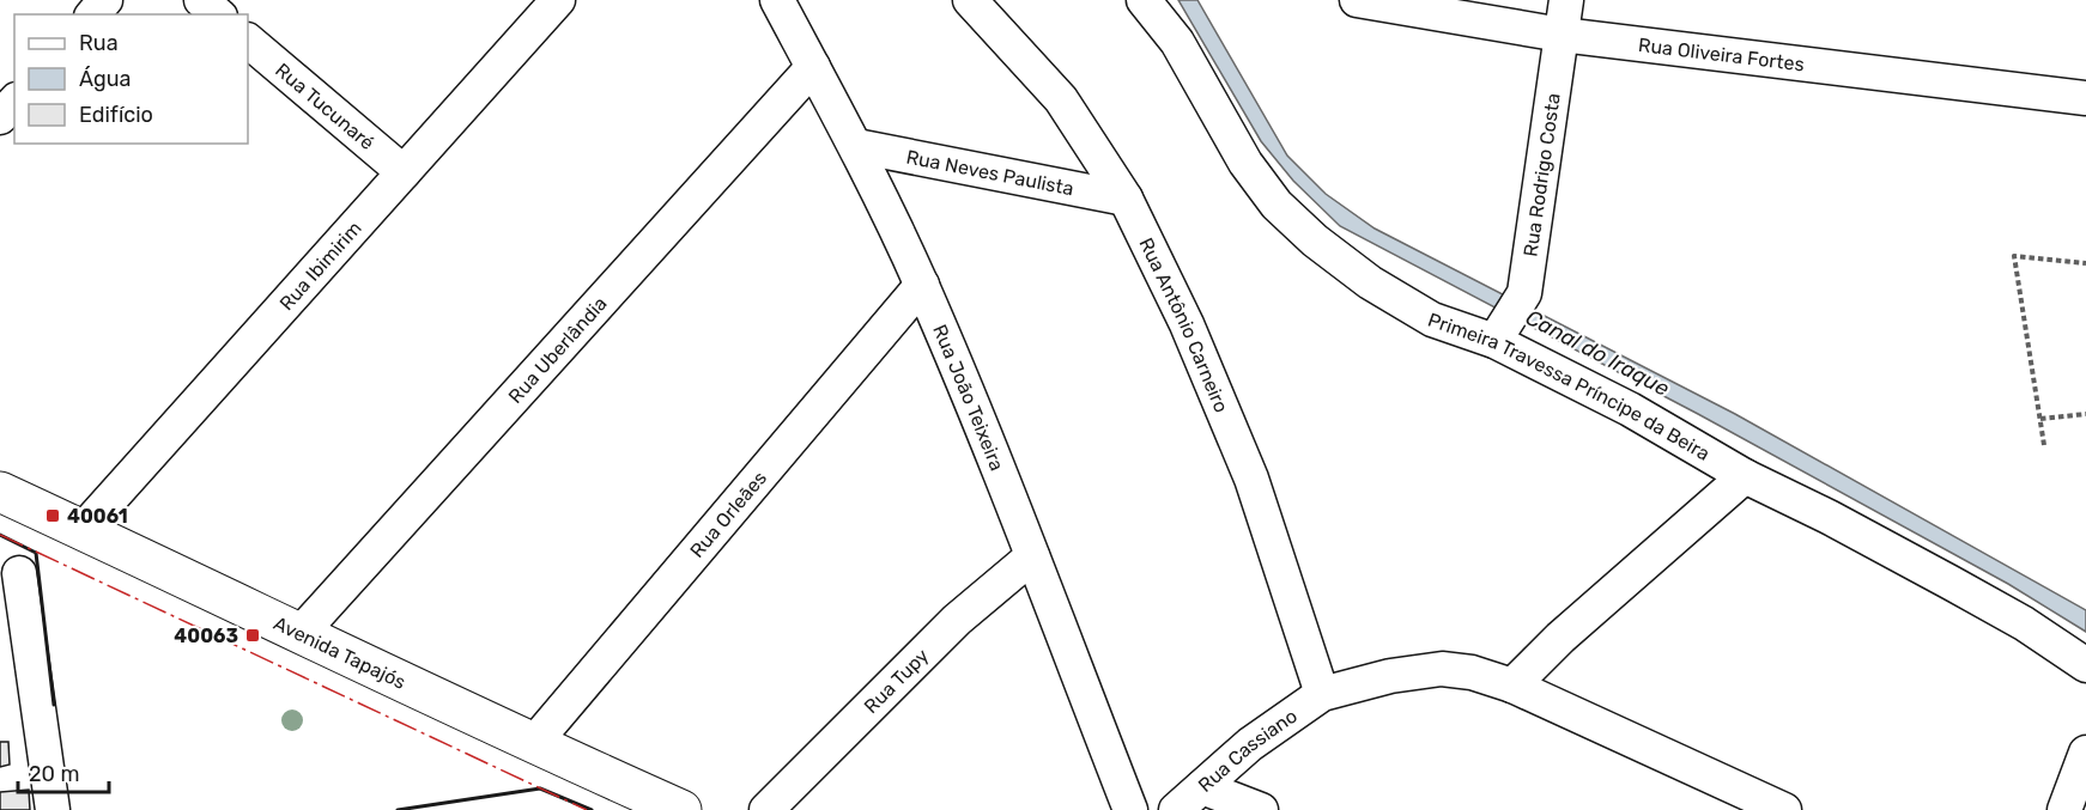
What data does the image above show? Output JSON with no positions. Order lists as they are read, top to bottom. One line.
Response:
{"streets":{"main road":["Avenida Tapajós"],"street":["Rua Oliveira Fortes","Rua Tucunaré","Rua Neves Paulista","Rua Rodrigo Costa","Rua Ibimirim","Rua Antônio Carneiro","Rua Uberlândia","Primeira Travessa Príncipe da Beira","Rua João Teixeira","Rua Orleães","Rua Tupy","Rua Cassiano"]},"crossings":[["Rua Oliveira Fortes","Rua Rodrigo Costa"],["Rua Tucunaré","Rua Ibimirim"],["Rua Neves Paulista","Rua Antônio Carneiro"],["Rua Neves Paulista","Rua João Teixeira"],["Rua Rodrigo Costa","Primeira Travessa Príncipe da Beira"],["Rua Ibimirim","Avenida Tapajós"],["Rua Antônio Carneiro","Rua Cassiano"],["Rua Uberlândia","Rua João Teixeira"],["Rua Uberlândia","Avenida Tapajós"],["Rua João Teixeira","Rua Orleães"],["Rua João Teixeira","Rua Tupy"],["Rua Orleães","Avenida Tapajós"]],"water":["Canal do Iraque"],"places":{"transit":["40061","40063"]},"legend":["Rua","Água","Edifício"],"scale_bar":"20 m"}
